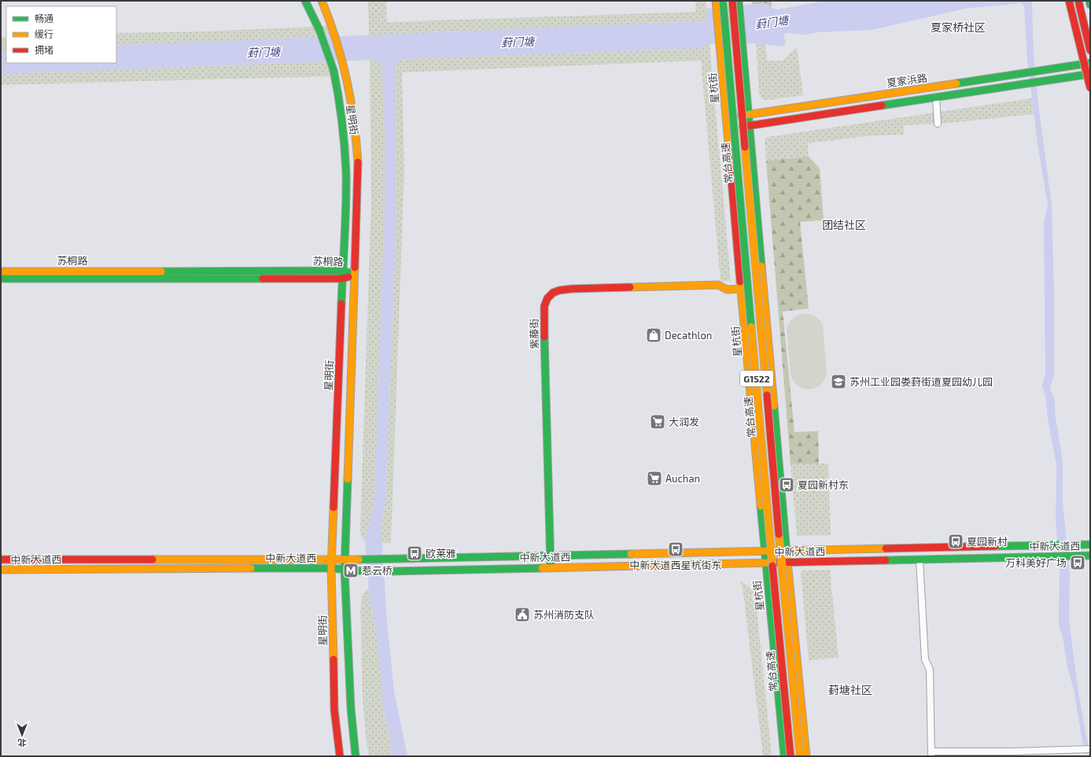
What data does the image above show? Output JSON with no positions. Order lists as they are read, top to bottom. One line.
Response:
{"streets":{"main road":["夏家浜路","星杭街","星明街","常台高速","苏桐路","紫藤街","G1522","中新大道西"]},"crossings":[["夏家浜路","星杭街"],["星杭街","常台高速"],["星杭街","紫藤街"],["星杭街","中新大道西"],["星明街","苏桐路"],["星明街","中新大道西"],["紫藤街","中新大道西"]],"districts":["夏家桥社区","团结社区","葑塘社区"],"water":["葑门塘"],"places":{"shop":["Decathlon"],"school or university":["苏州工业园娄葑街道夏园幼儿园"],"supermarket":["大润发","Auchan"],"bus stop":["夏园新村东","夏园新村","中新大道西星杭街东","欧莱雅","万科美好广场"],"metro station":["惹云桥"],"public building":["苏州消防支队"]},"legend":["畅通","缓行","拥堵"],"north":"bottom"}
